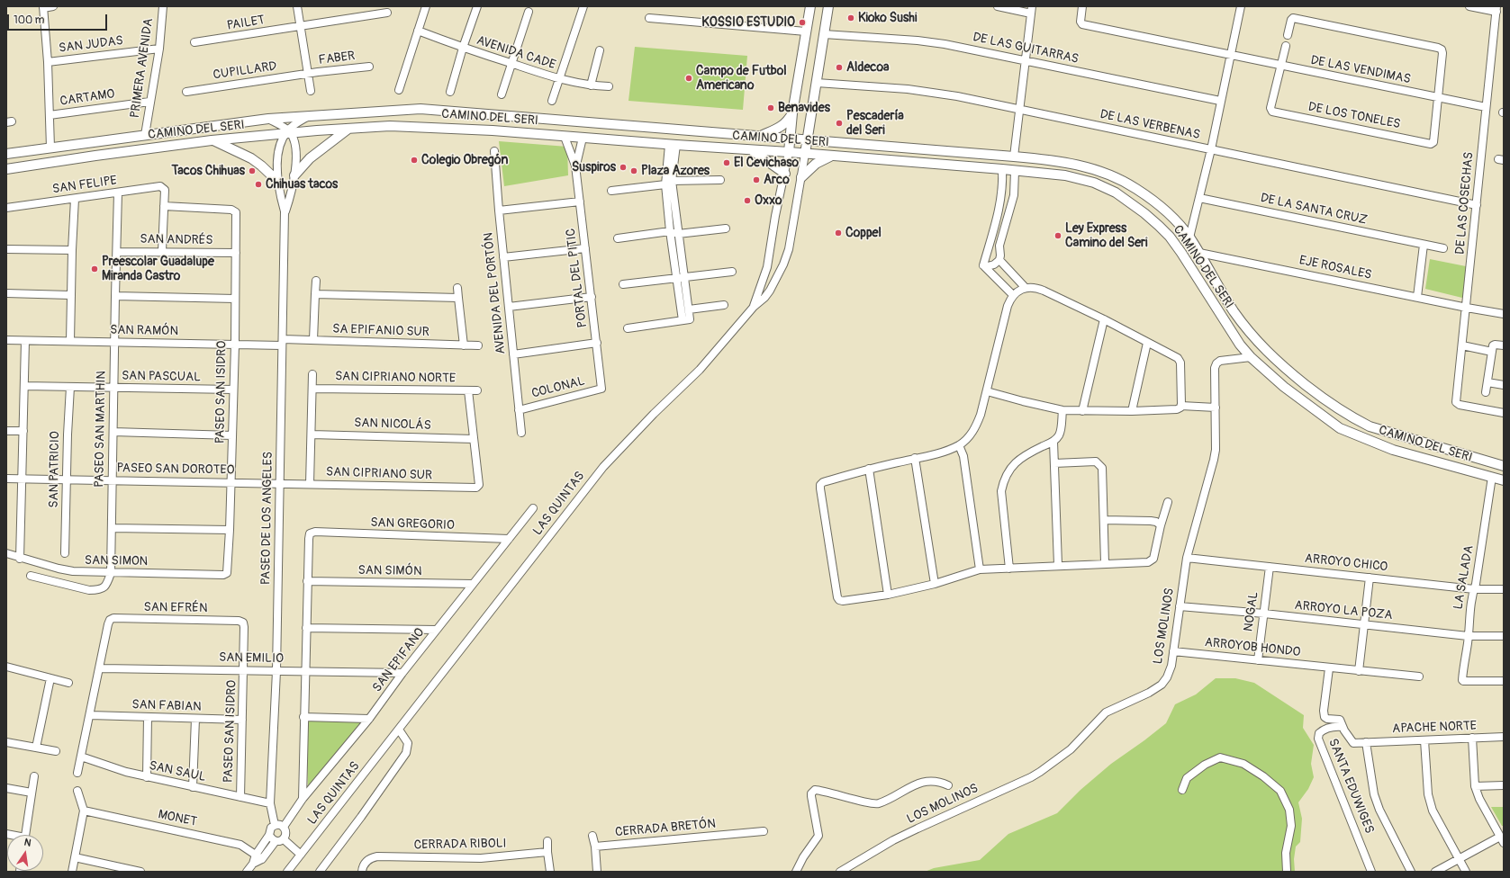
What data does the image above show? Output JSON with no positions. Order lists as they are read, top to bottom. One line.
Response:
{"streets":{"main road":["CAMINO DEL SERI"],"street":["PAILET","SAN JUDAS","DE LAS GUITARRAS","AVENIDA CADE","FABER","PRIMERA AVENIDA","DE LAS VENDIMAS","CUPILLARD","CARTAMO","DE LOS TONELES","DE LAS VERBENAS","SAN FELIPE","DE LAS COSECHAS","DE LA SANTA CRUZ","SAN ANDRÉS","EJE ROSALES","PORTAL DEL PITIC","AVENIDA DEL PORTÓN","SAN RAMÓN","SA EPIFANIO SUR","SAN PASCUAL","SAN CIPRIANO NORTE","COLONAL","PASEO SAN ISIDRO","SAN NICOLÁS","PASEO SAN MARTHIN","SAN PATRICIO","PASEO SAN DOROTEO","SAN CIPRIANO SUR","LAS QUINTAS","PASEO DE LOS ANGELES","SAN GREGORIO","SAN SIMON","ARROYO CHICO","SAN SIMÓN","LA SALADA","SAN EFRÉN","ARROYO LA POZA","NOGAL","LOS MOLINOS","ARROYOB HONDO","SAN EMILIO","SAN EPIFANO","SAN FABIAN","APACHE NORTE","SAN SAUL","SANTA EDUWIGES","MONET","CERRADA BRETÓN","CERRADA RIBOLI"]},"crossings":[["SAN JUDAS","PRIMERA AVENIDA"],["FABER","CUPILLARD"],["PRIMERA AVENIDA","CARTAMO"],["PRIMERA AVENIDA","CAMINO DEL SERI"],["DE LAS VENDIMAS","DE LOS TONELES"],["DE LAS VENDIMAS","DE LAS COSECHAS"],["CAMINO DEL SERI","EJE ROSALES"],["CAMINO DEL SERI","PORTAL DEL PITIC"],["CAMINO DEL SERI","LAS QUINTAS"],["CAMINO DEL SERI","LA SALADA"],["CAMINO DEL SERI","LOS MOLINOS"],["DE LAS VERBENAS","DE LAS COSECHAS"],["SAN FELIPE","PASEO SAN ISIDRO"],["SAN FELIPE","PASEO SAN MARTHIN"],["DE LAS COSECHAS","EJE ROSALES"],["SAN ANDRÉS","PASEO SAN ISIDRO"],["SAN ANDRÉS","PASEO SAN MARTHIN"],["PORTAL DEL PITIC","COLONAL"],["AVENIDA DEL PORTÓN","COLONAL"],["SAN RAMÓN","SA EPIFANIO SUR"],["SAN RAMÓN","PASEO SAN ISIDRO"],["SAN RAMÓN","PASEO SAN MARTHIN"],["SAN RAMÓN","PASEO DE LOS ANGELES"],["SA EPIFANIO SUR","PASEO DE LOS ANGELES"],["SAN PASCUAL","PASEO SAN ISIDRO"],["SAN PASCUAL","PASEO SAN MARTHIN"],["SAN PASCUAL","SAN PATRICIO"],["PASEO SAN ISIDRO","PASEO SAN DOROTEO"],["PASEO SAN ISIDRO","SAN SIMON"],["PASEO SAN ISIDRO","SAN EFRÉN"],["PASEO SAN ISIDRO","SAN EMILIO"],["PASEO SAN ISIDRO","SAN FABIAN"],["PASEO SAN ISIDRO","SAN SAUL"],["SAN NICOLÁS","SAN CIPRIANO SUR"],["PASEO SAN MARTHIN","PASEO SAN DOROTEO"],["PASEO SAN MARTHIN","SAN SIMON"],["SAN PATRICIO","PASEO SAN DOROTEO"],["PASEO SAN DOROTEO","SAN CIPRIANO SUR"],["PASEO SAN DOROTEO","PASEO DE LOS ANGELES"],["SAN CIPRIANO SUR","PASEO DE LOS ANGELES"],["PASEO DE LOS ANGELES","SAN EMILIO"],["PASEO DE LOS ANGELES","SAN EPIFANO"],["PASEO DE LOS ANGELES","SAN SAUL"],["SAN GREGORIO","SAN SIMÓN"],["SAN GREGORIO","SAN EPIFANO"],["ARROYO CHICO","LA SALADA"],["ARROYO CHICO","NOGAL"],["ARROYO CHICO","LOS MOLINOS"],["SAN SIMÓN","SAN EPIFANO"],["LA SALADA","ARROYO LA POZA"],["SAN EFRÉN","SAN EMILIO"],["ARROYO LA POZA","NOGAL"],["ARROYO LA POZA","LOS MOLINOS"],["NOGAL","ARROYOB HONDO"],["LOS MOLINOS","ARROYOB HONDO"],["SAN EMILIO","SAN EPIFANO"],["APACHE NORTE","SANTA EDUWIGES"]],"places":["Kioko Sushi","KOSSIO ESTUDIO","Aldecoa","Campo de Futbol Americano","Benavides","Pescadería del Seri","Colegio Obregón","El Cevichaso","Suspiros","Tacos Chihuas","Plaza Azores","Arco","Chihuas tacos","Oxxo","Coppel","Ley Express Camino del Seri","Preescolar Guadalupe Miranda Castro"],"scale_bar":"100 m","north":"top"}
